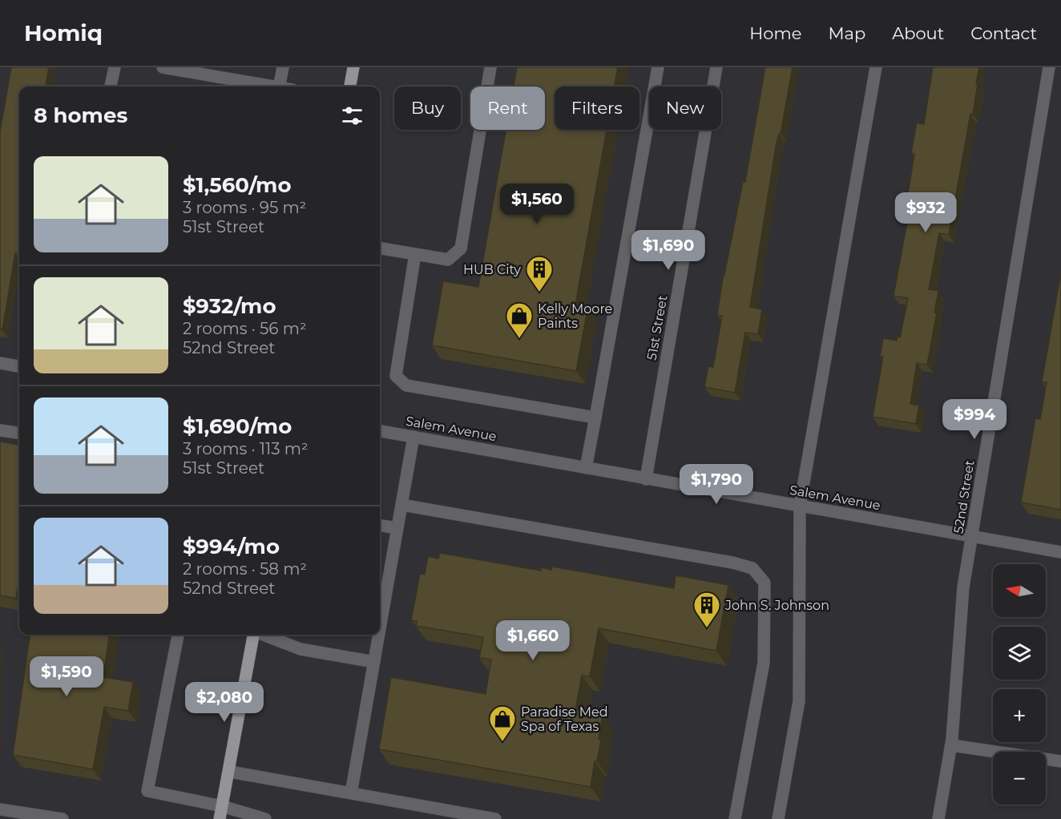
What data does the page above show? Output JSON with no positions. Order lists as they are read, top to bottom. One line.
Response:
{"streets":{"street":["51st Street","Salem Avenue","52nd Street"]},"crossings":[["51st Street","Salem Avenue"],["Salem Avenue","52nd Street"]],"places":{"building":["HUB City","John S. Johnson"],"shop":["Kelly Moore Paints","Paradise Med Spa of Texas"]},"north":"left","page":{"header":"Homiq","nav":["Home","Map","About","Contact"],"chip":["Buy","Rent","Filters","New"],"heading":"8 homes","list":[{"name":"$1,560/mo","note":"3 rooms · 95 m² · 51st Street"},{"name":"$932/mo","note":"2 rooms · 56 m² · 52nd Street"},{"name":"$1,690/mo","note":"3 rooms · 113 m² · 51st Street"},{"name":"$994/mo","note":"2 rooms · 58 m² · 52nd Street"}],"price":["$1,560","$932","$1,690","$994","$1,790","$1,660","$1,590","$2,080"],"map_buttons":["+","−"]}}
